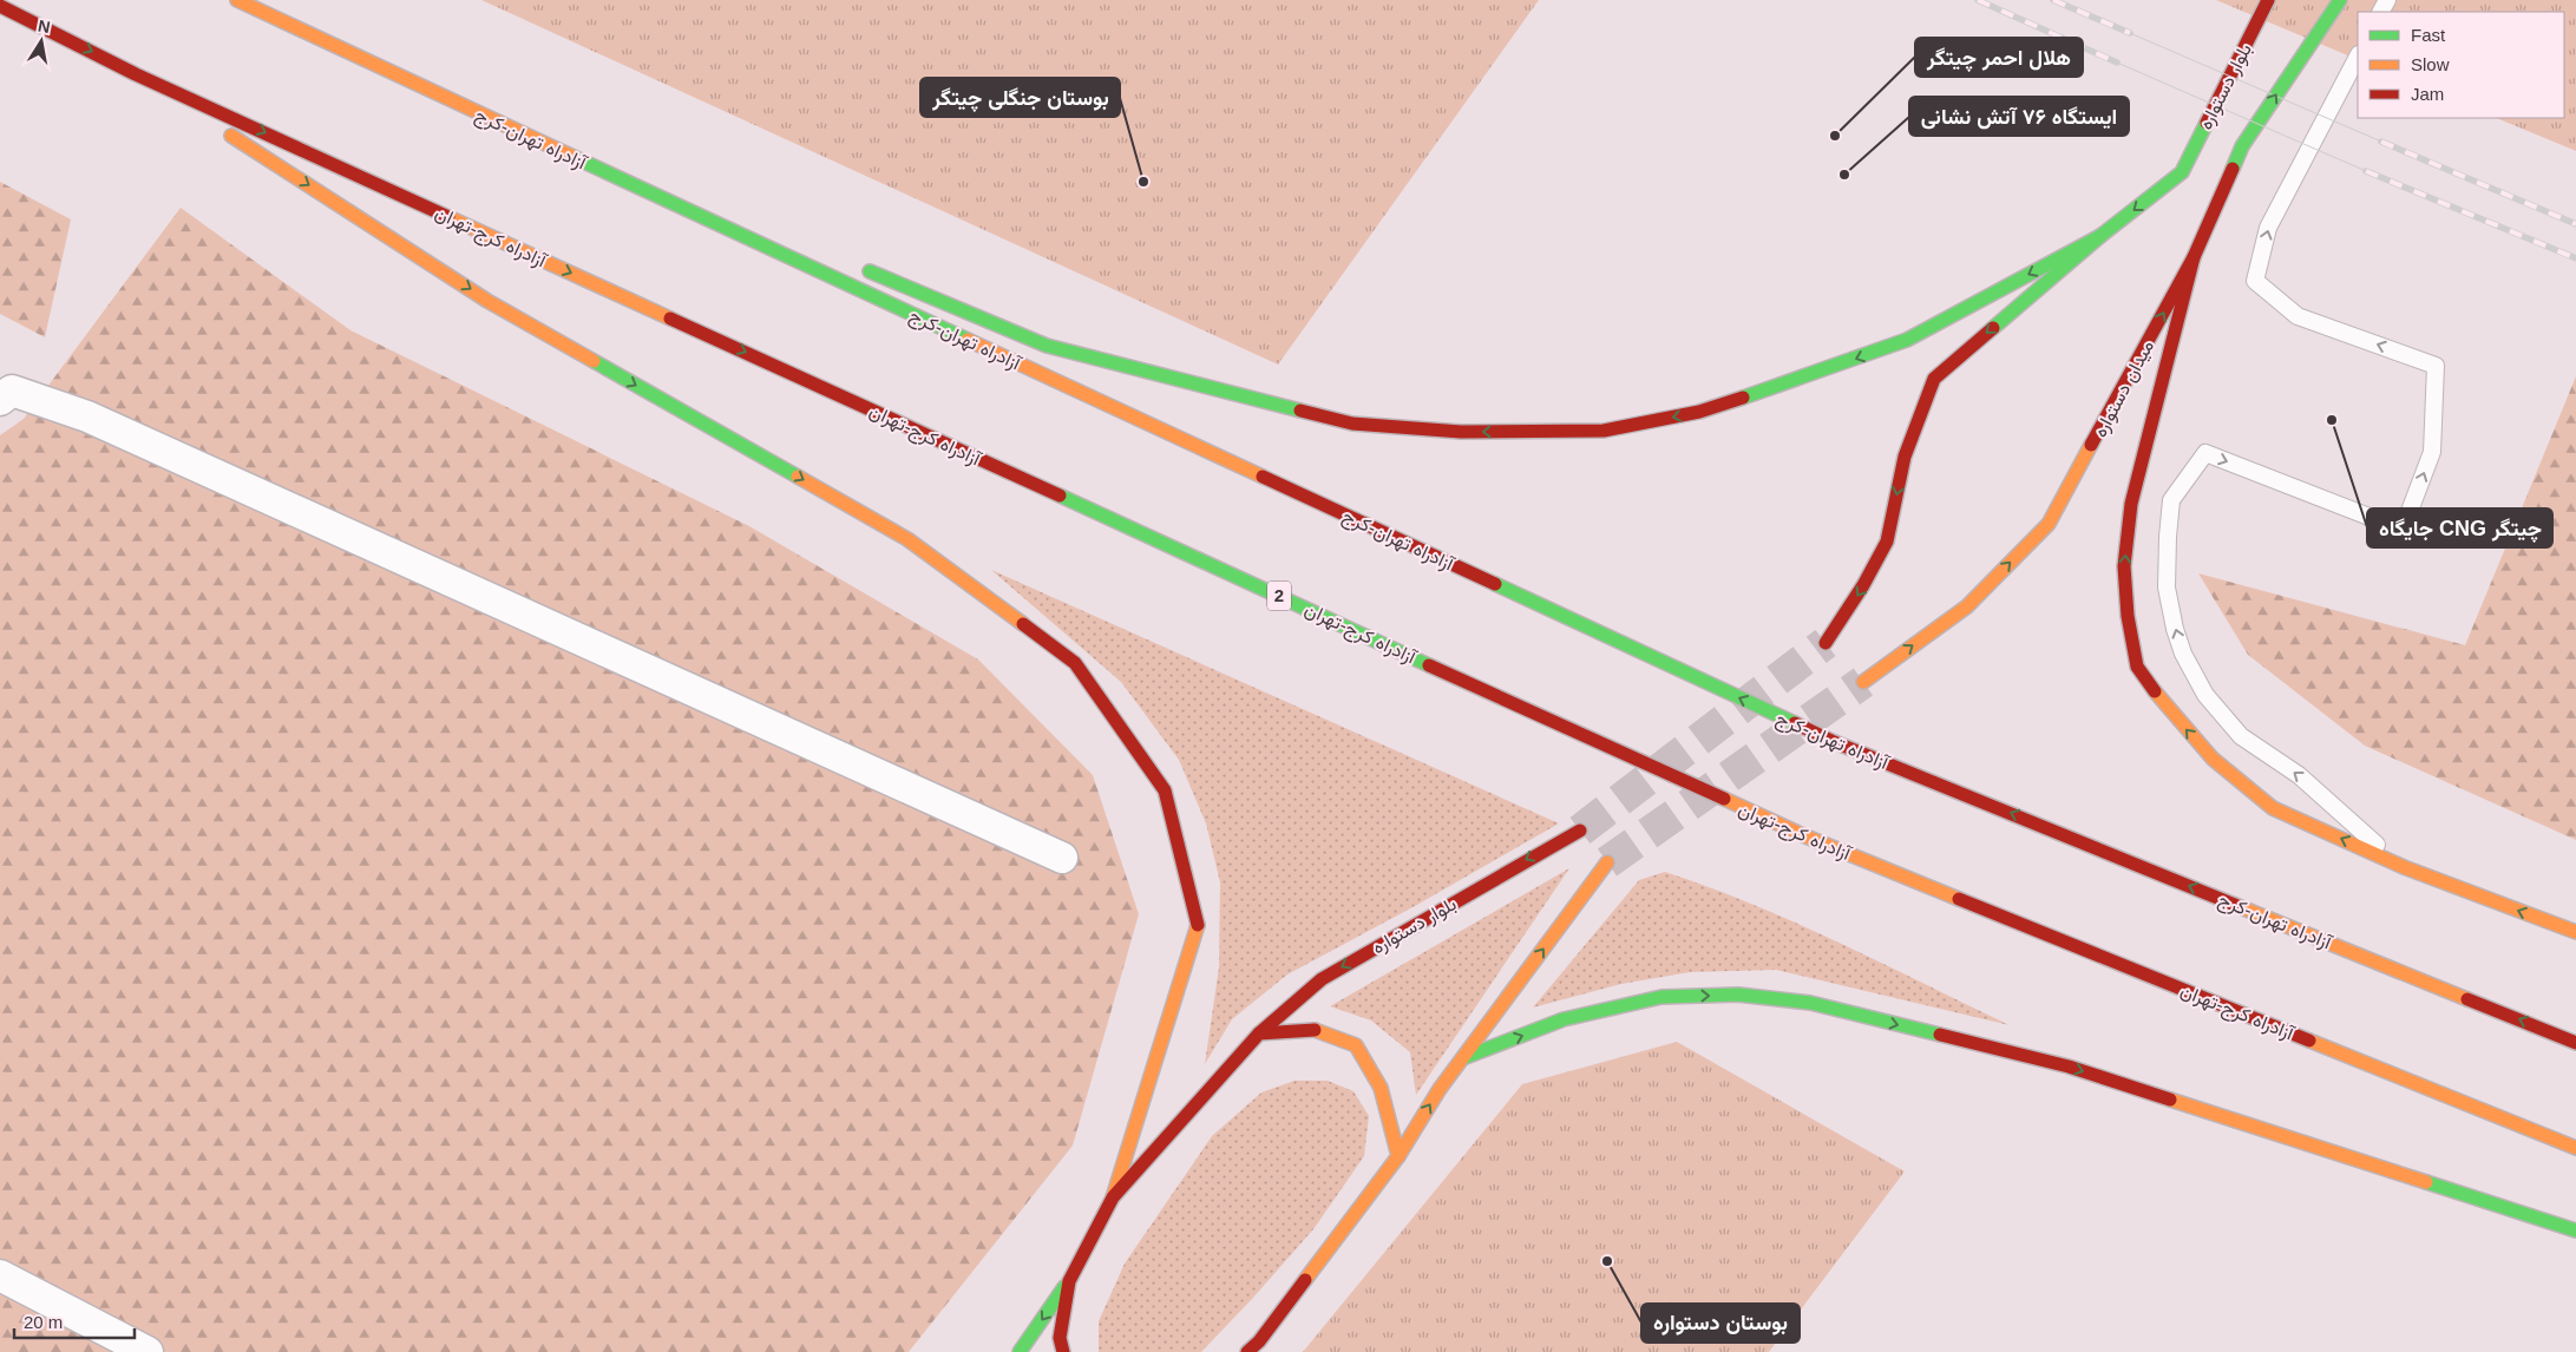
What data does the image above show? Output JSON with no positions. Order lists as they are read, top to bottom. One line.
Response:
{"streets":{"main road":["بلوار دستواره","آزادراه تهران-کرج","آزادراه کرج-تهران","میدان دستواره","2"]},"one_way":["بلوار دستواره","آزادراه تهران-کرج","میدان دستواره"],"places":["هلال احمر چیتگر","ایستگاه ۷۶ آتش نشانی","بوستان جنگلی چیتگر","جایگاه CNG چیتگر","بوستان دستواره"],"legend":["Fast","Slow","Jam"],"scale_bar":"20 m","north":"top"}
